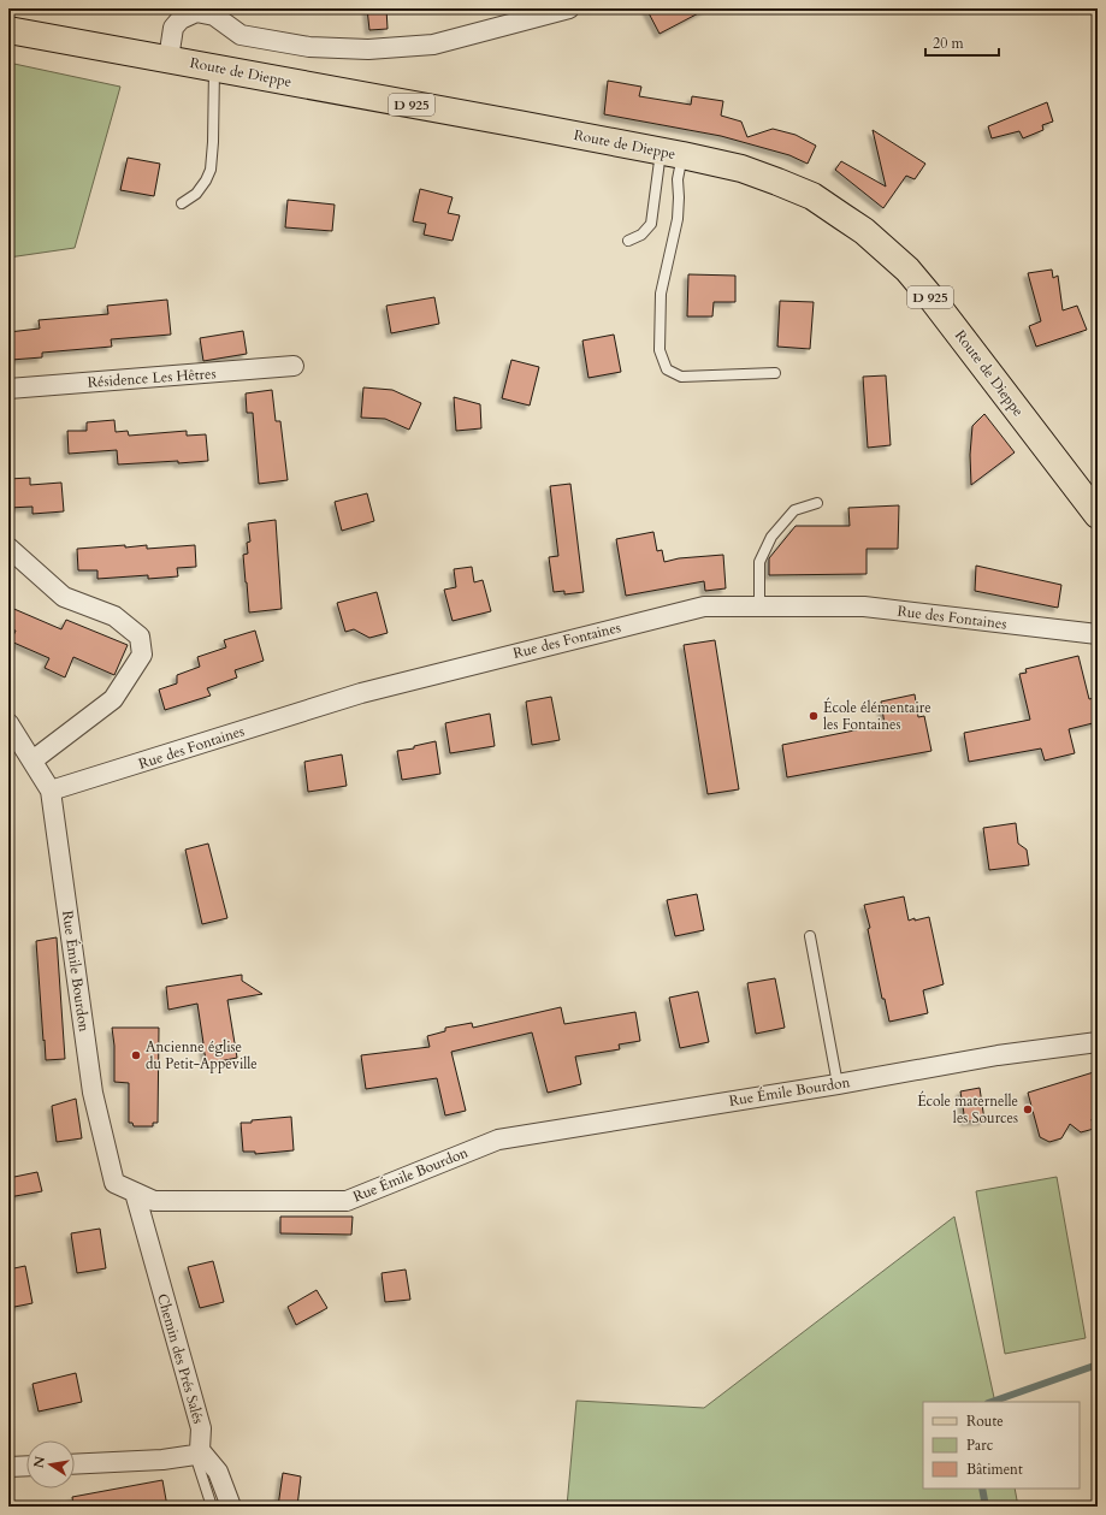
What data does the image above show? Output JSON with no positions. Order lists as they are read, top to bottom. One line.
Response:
{"streets":{"main road":["Route de Dieppe","D 925"],"street":["Résidence Les Hêtres","Rue des Fontaines","Rue Émile Bourdon","Chemin des Prés Salés"]},"crossings":[["Rue des Fontaines","Rue Émile Bourdon"],["Rue Émile Bourdon","Chemin des Prés Salés"]],"places":["École élémentaire les Fontaines","Ancienne église du Petit-Appeville","École maternelle les Sources"],"legend":["Route","Parc","Bâtiment"],"scale_bar":"20 m","north":"left"}
